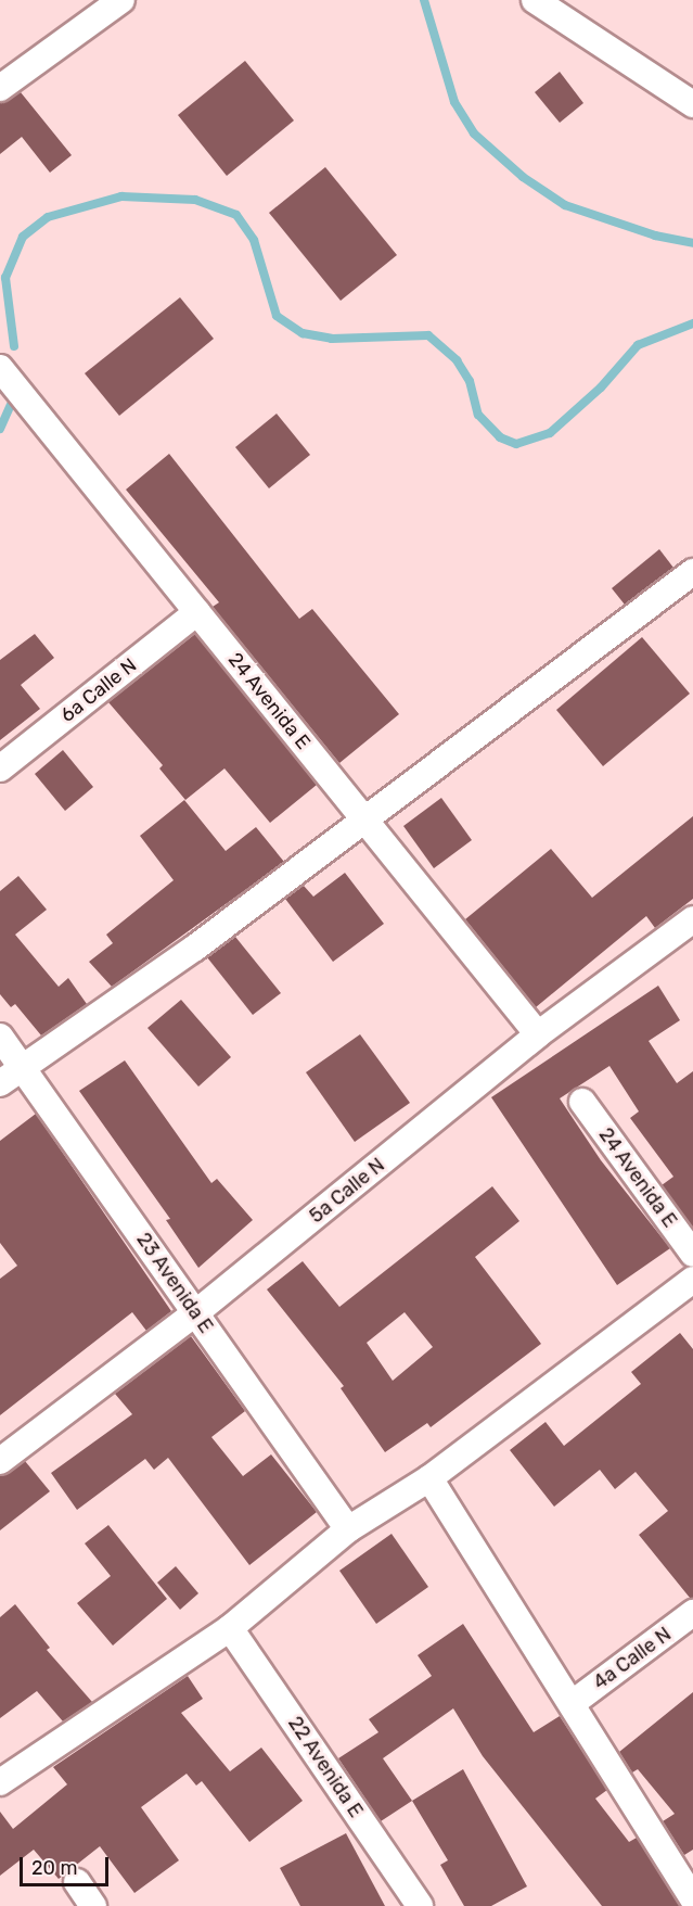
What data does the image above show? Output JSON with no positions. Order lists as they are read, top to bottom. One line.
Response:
{"streets":{"street":["6a Calle N","24 Avenida E","5a Calle N","23 Avenida E","4a Calle N","22 Avenida E"]},"crossings":[["6a Calle N","24 Avenida E"],["24 Avenida E","5a Calle N"],["5a Calle N","23 Avenida E"]],"scale_bar":"20 m"}
